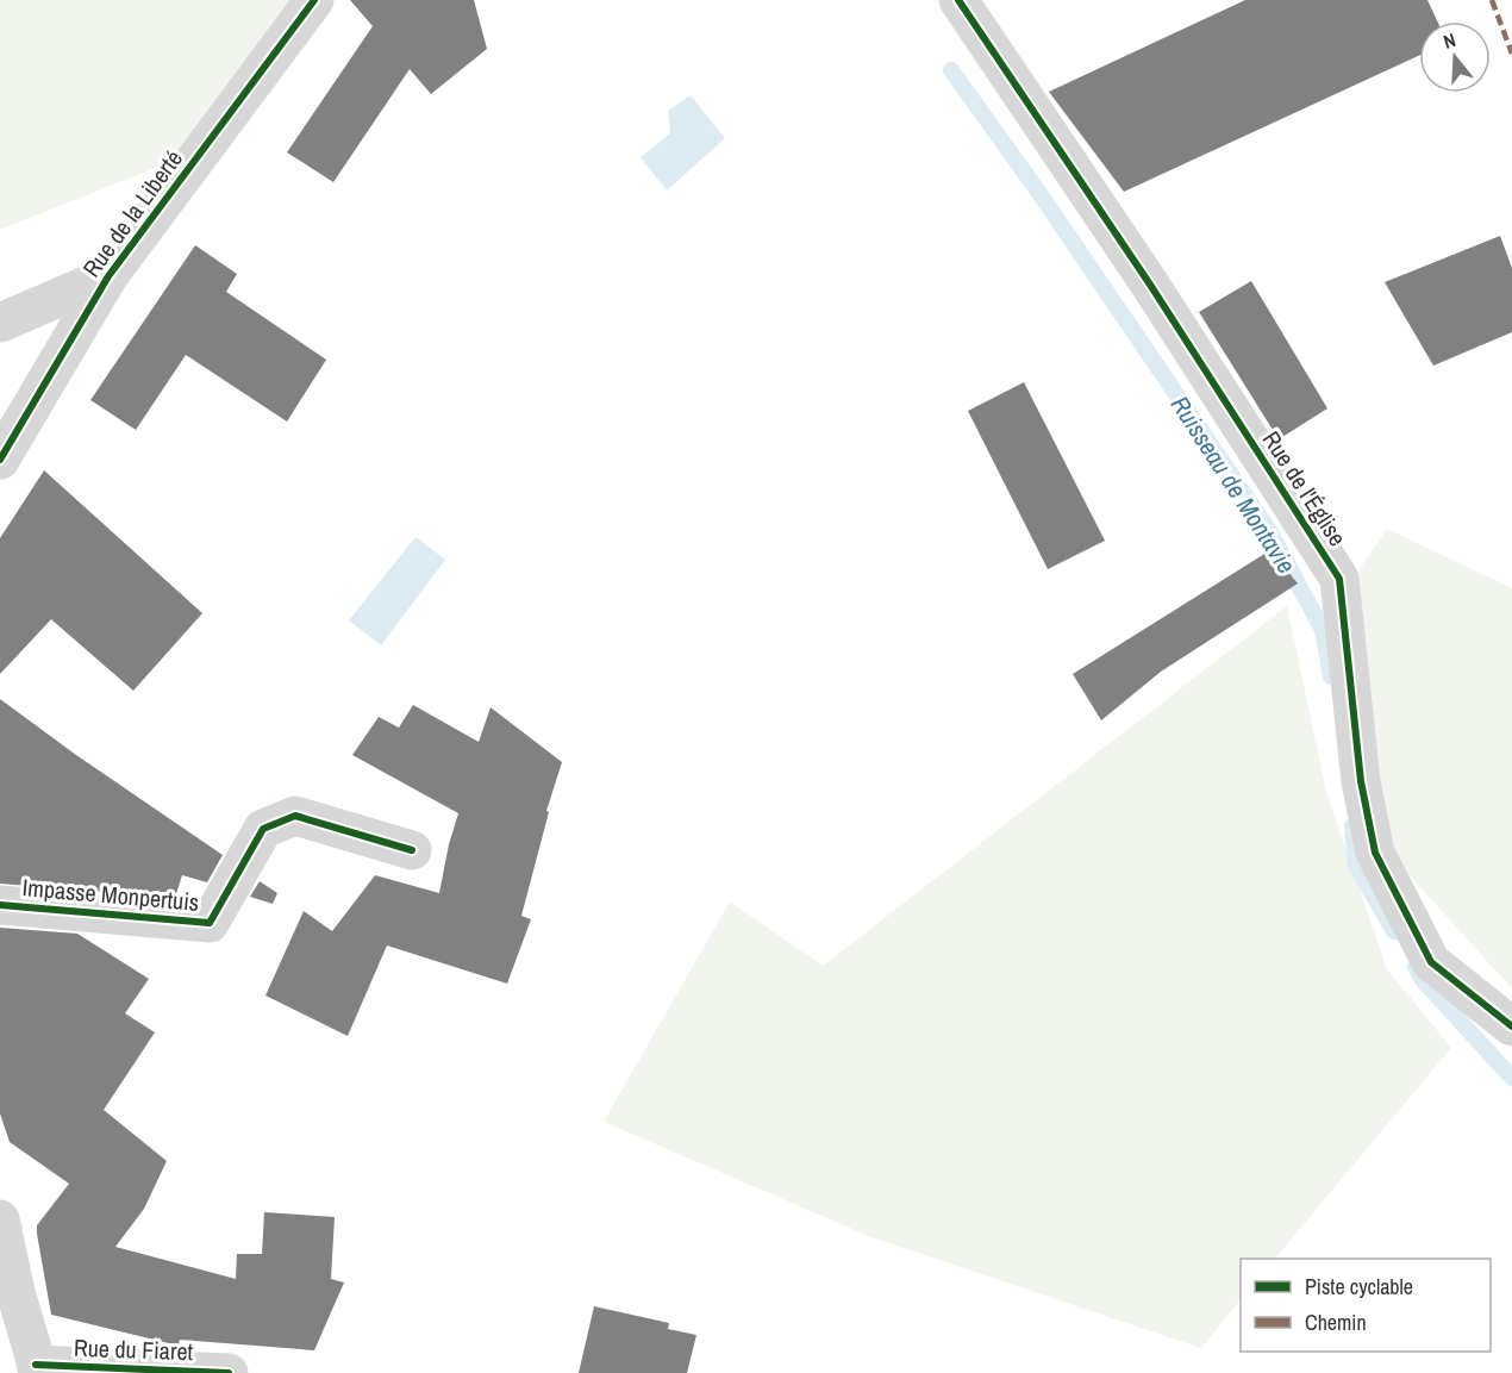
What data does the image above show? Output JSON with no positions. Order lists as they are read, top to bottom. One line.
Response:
{"streets":{"street":["Rue de la Liberté","Rue de l'Église","Impasse Monpertuis","Rue du Fiaret"]},"water":["Ruisseau de Montavie"],"legend":["Piste cyclable","Chemin"],"north":"top"}
